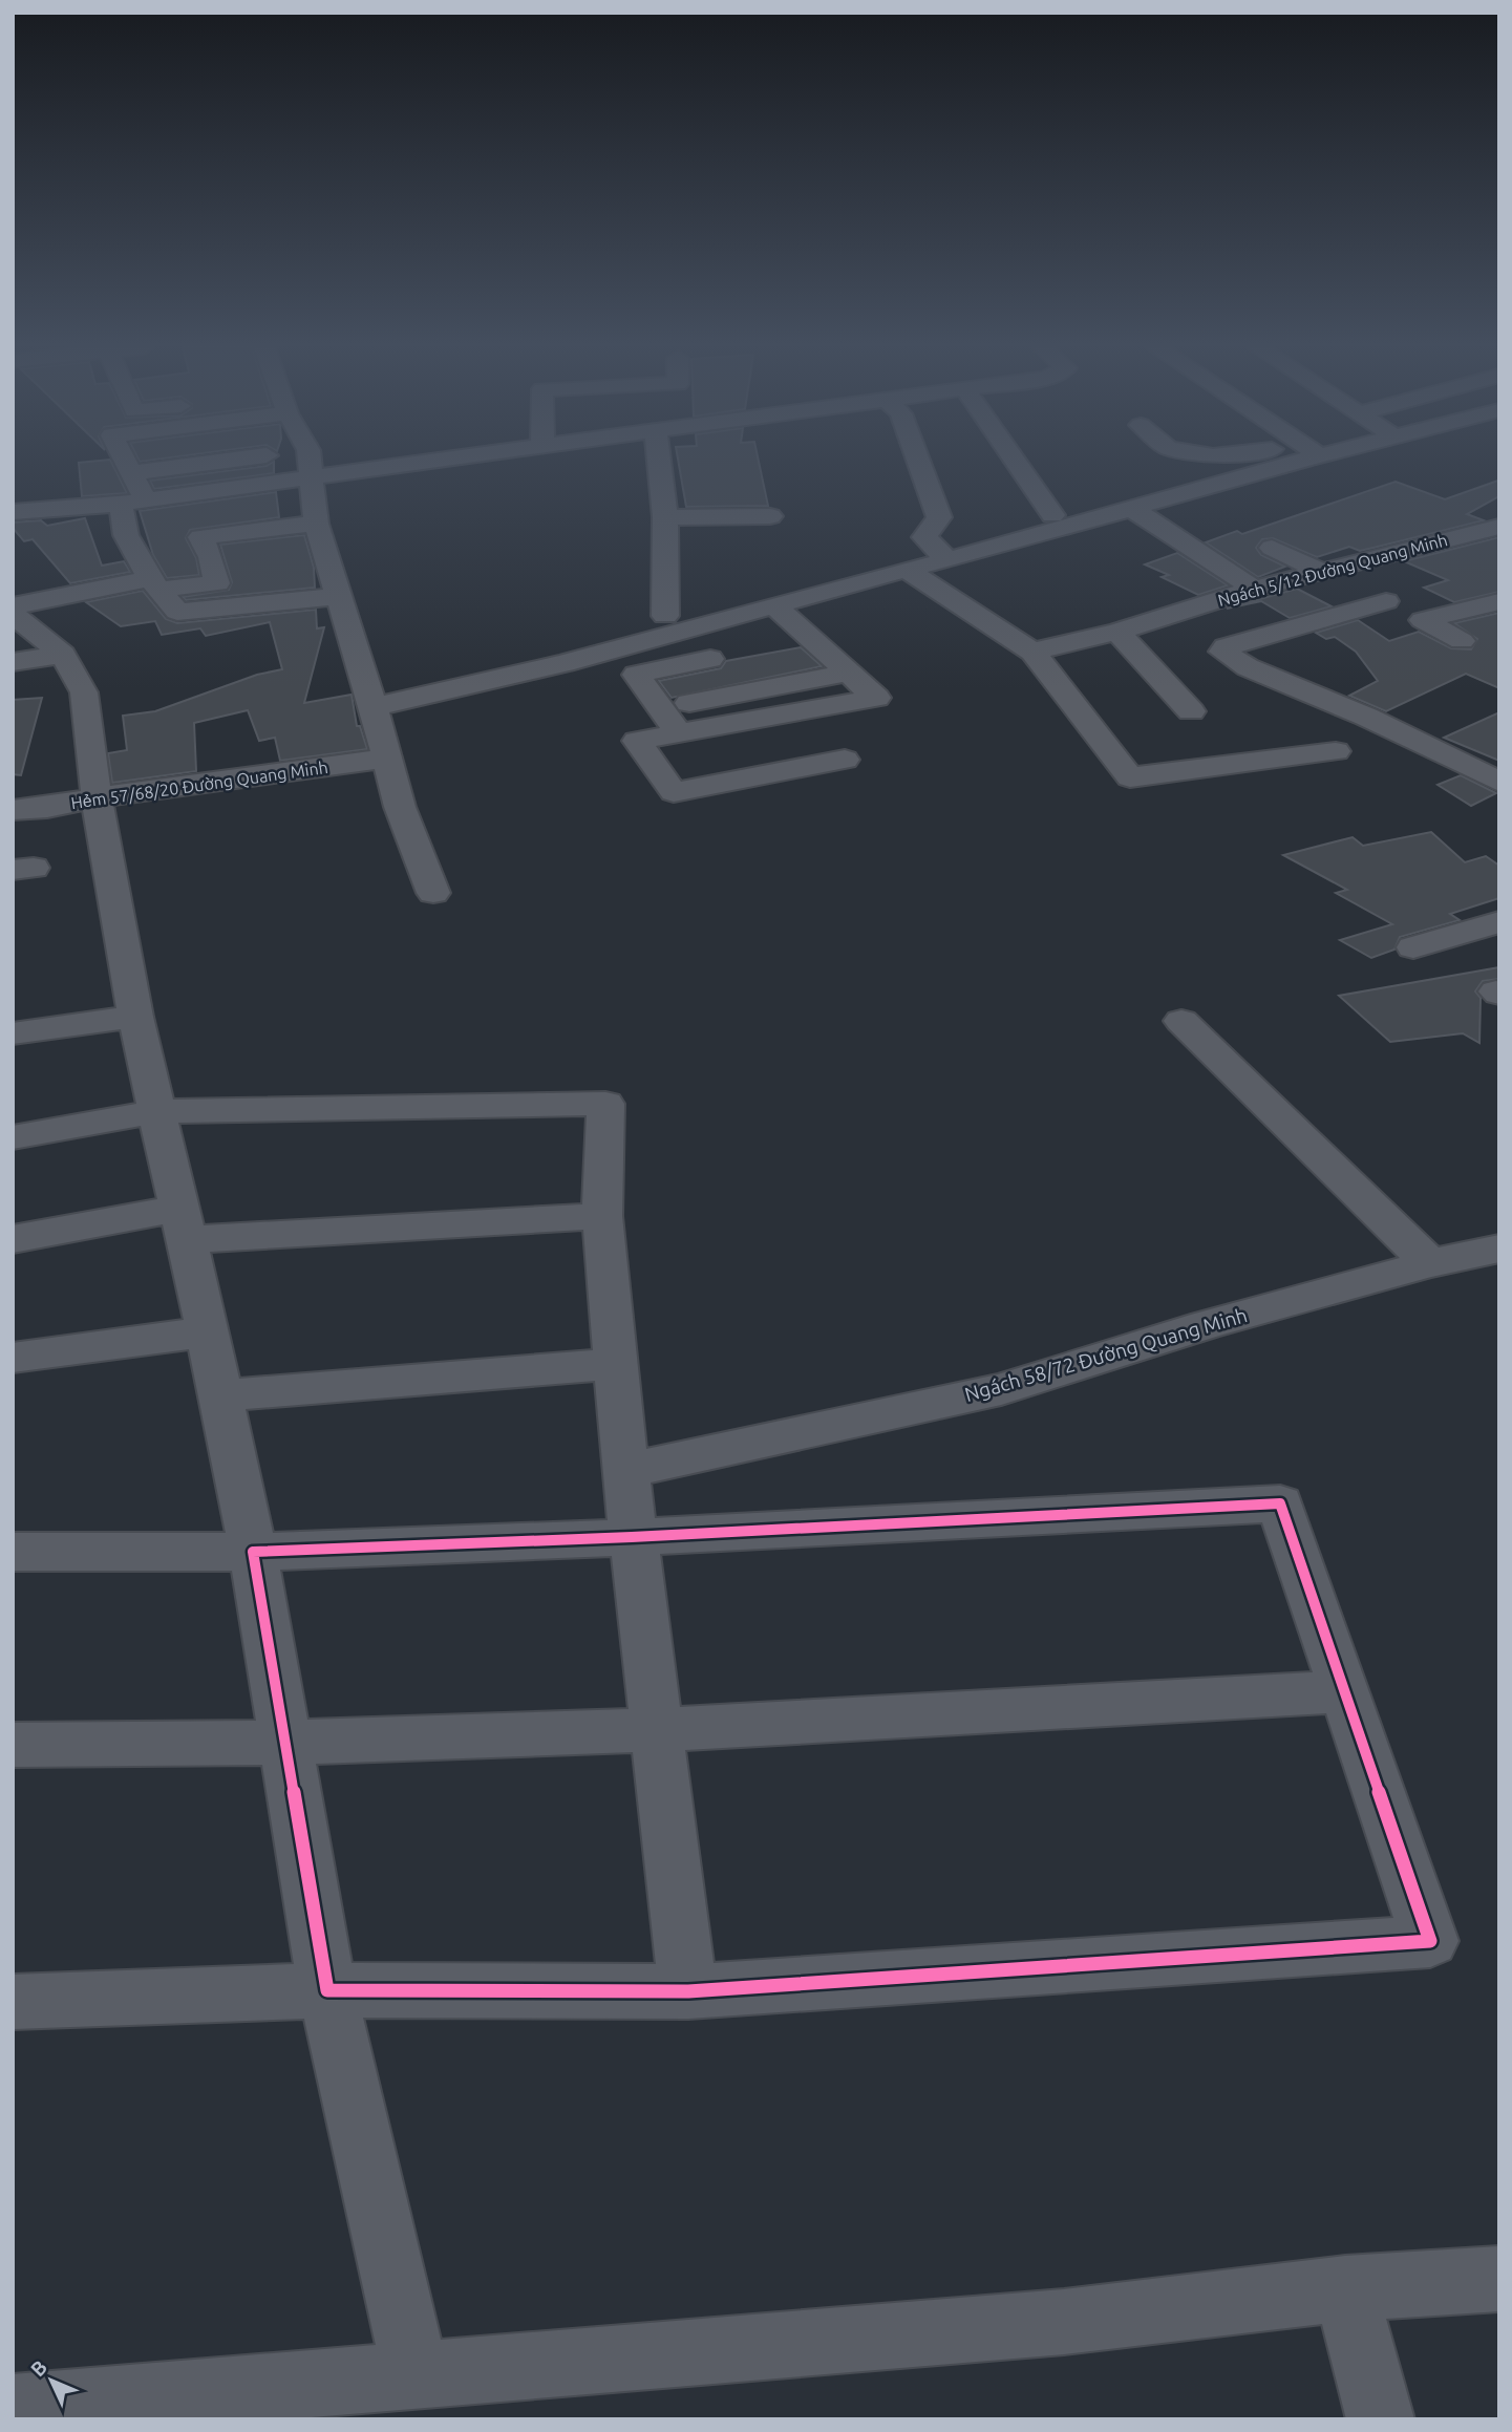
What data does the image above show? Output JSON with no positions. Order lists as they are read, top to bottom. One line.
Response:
{"streets":{"street":["Ngách 5/12 Đường Quang Minh","Hẻm 57/68/20 Đường Quang Minh","Ngách 58/72 Đường Quang Minh"]},"north":"top left"}
